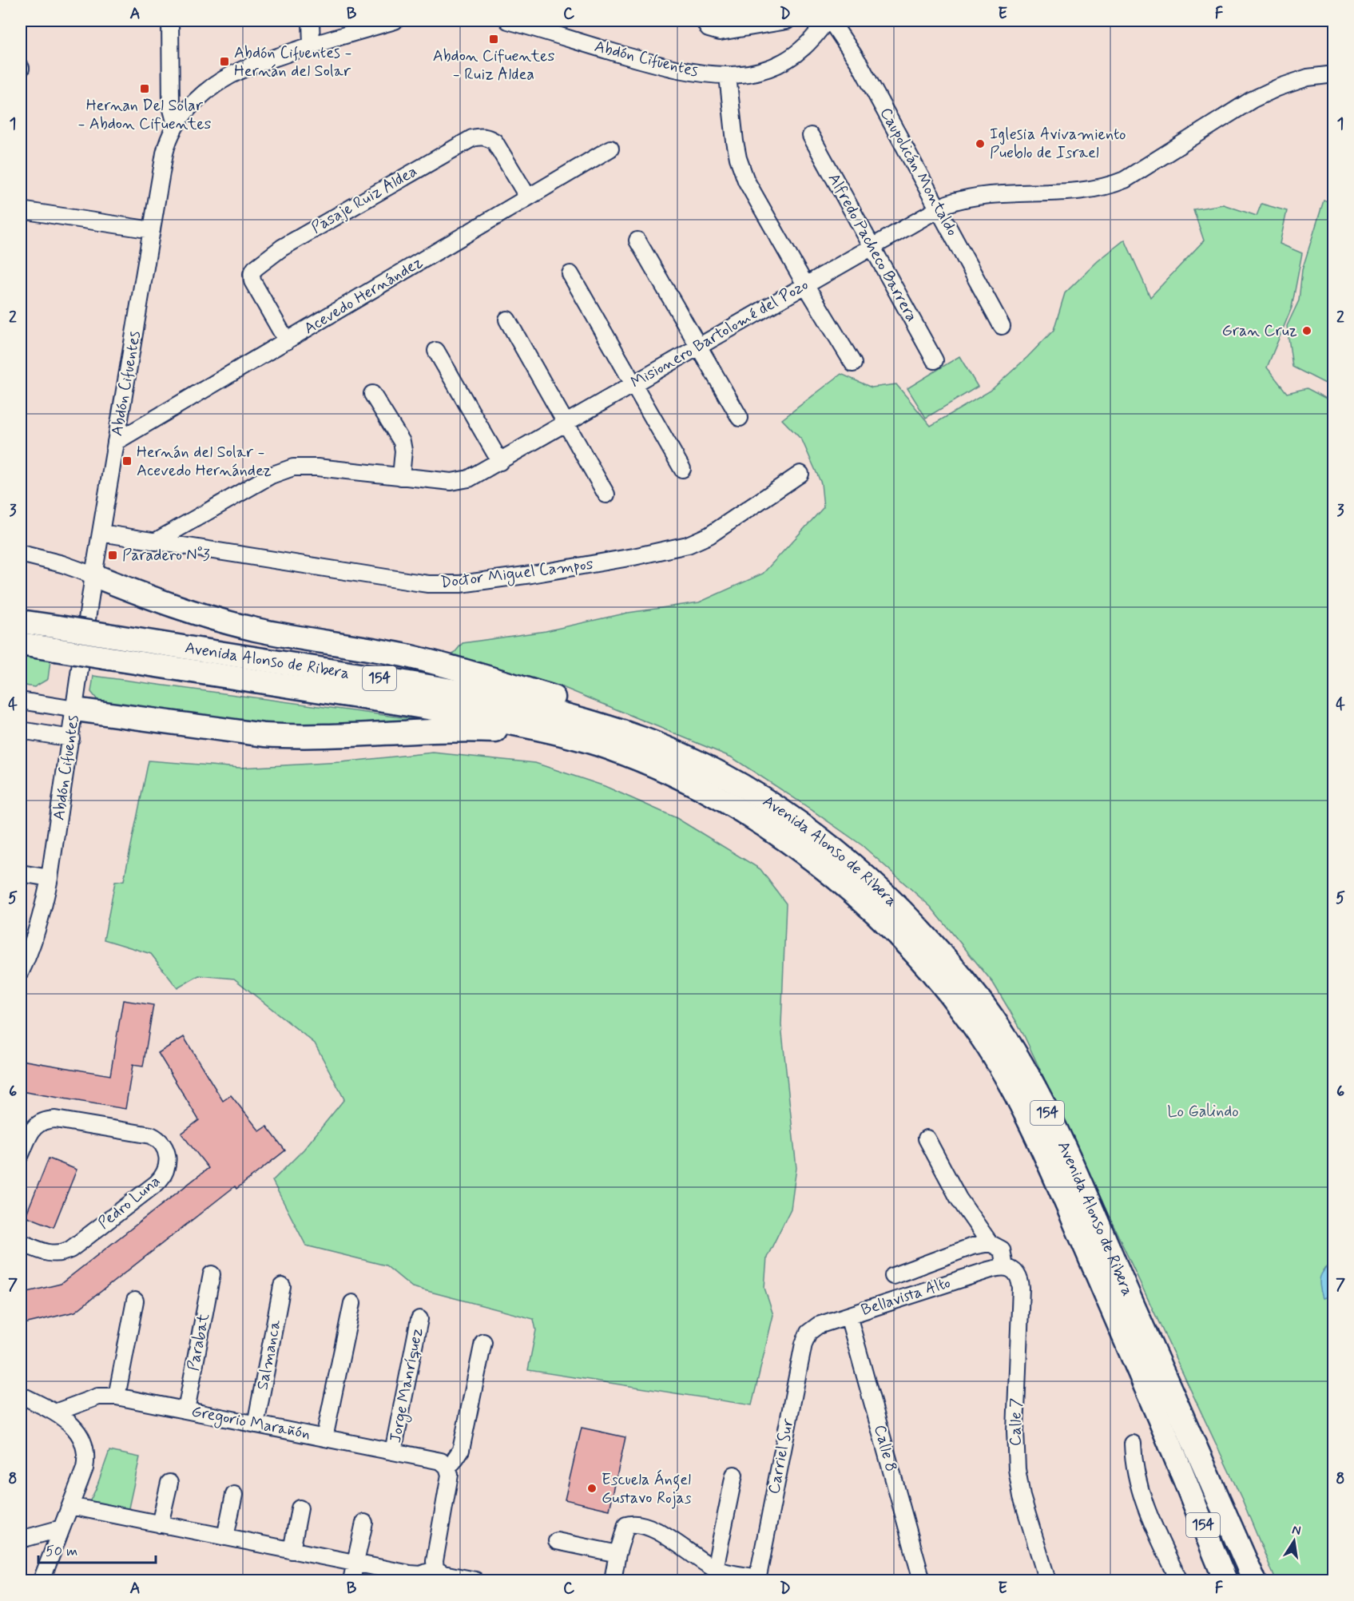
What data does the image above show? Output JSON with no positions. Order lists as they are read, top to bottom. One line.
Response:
{"streets":{"highway":["Avenida Alonso de Ribera","154"],"street":["Abdón Cifuentes","Caupolicán Montaldo","Pasaje Ruiz Aldea","Alfredo Pacheco Barrera","Acevedo Hernández","Misionero Bartolomé del Pozo","Doctor Miguel Campos","Pedro Luna","Bellavista Alto","Parabat","Salmanca","Jorge Manríquez","Calle 7","Gregorio Marañón","Calle 8","Carriel Sur"]},"crossings":[["Abdón Cifuentes","Acevedo Hernández"],["Caupolicán Montaldo","Misionero Bartolomé del Pozo"],["Pasaje Ruiz Aldea","Acevedo Hernández"],["Alfredo Pacheco Barrera","Misionero Bartolomé del Pozo"],["Misionero Bartolomé del Pozo","Doctor Miguel Campos"],["Bellavista Alto","Calle 7"],["Bellavista Alto","Calle 8"],["Bellavista Alto","Carriel Sur"],["Parabat","Gregorio Marañón"],["Salmanca","Gregorio Marañón"],["Jorge Manríquez","Gregorio Marañón"]],"parks":["Lo Galindo"],"places":{"transit":["Abdon Cifuentes - Ruiz Aldea","Abdón Cifuentes - Hernán del Solar","Hernan Del Solar - Abdon Cifuentes","Hernán del Solar - Acevedo Hernández","Paradero N°3"],"other":["Iglesia Avivamiento Pueblo de Israel","Gran Cruz","Escuela Ángel Gustavo Rojas"]},"scale_bar":"50 m","north":"top","grid":{"columns":["A","B","C","D","E","F"],"rows":["1","2","3","4","5","6","7","8"]}}
